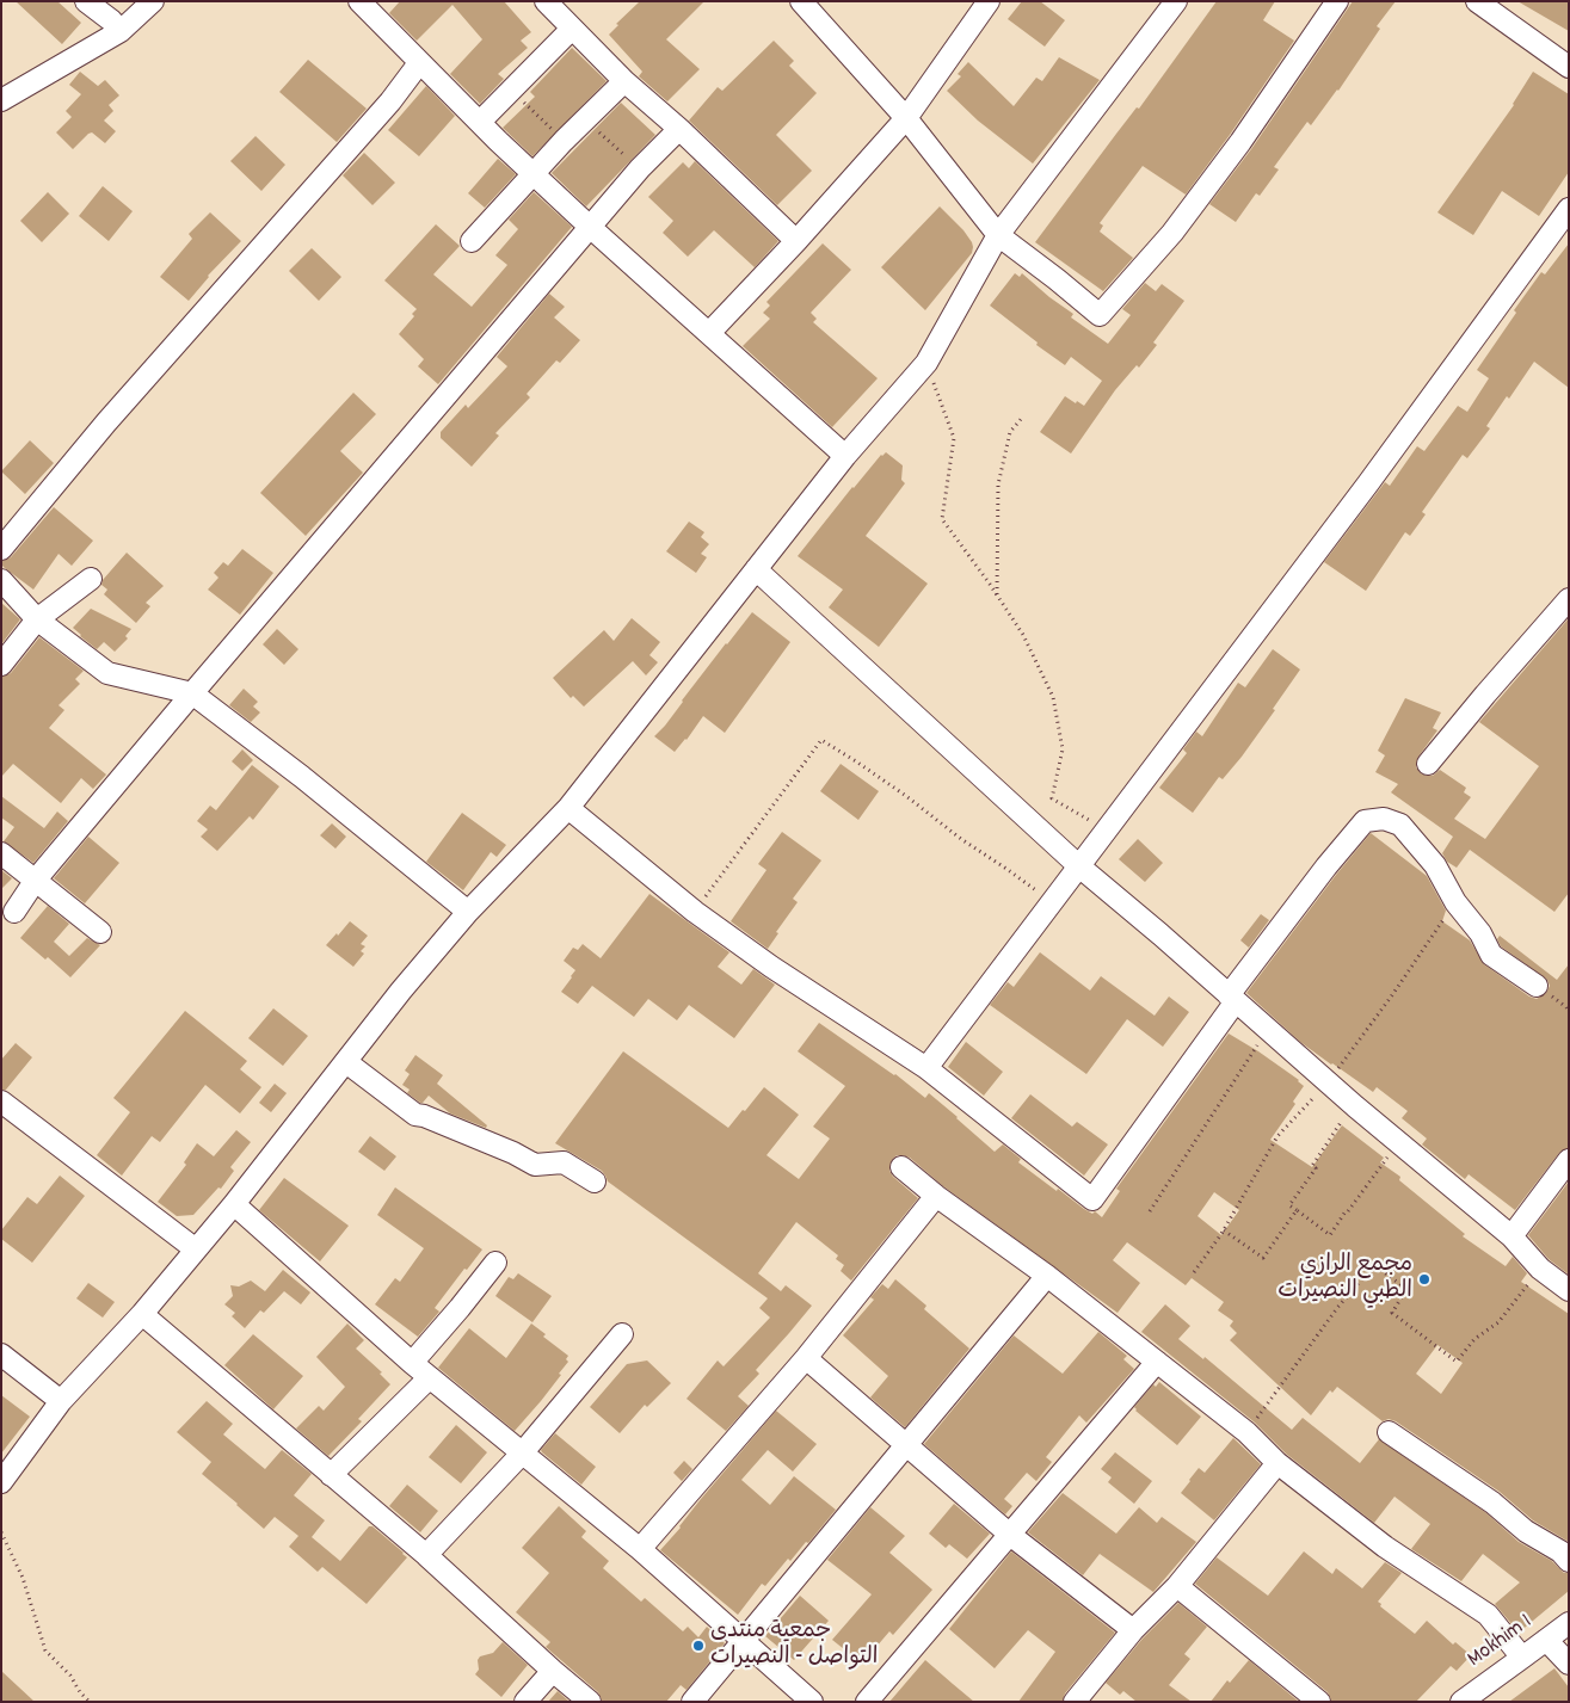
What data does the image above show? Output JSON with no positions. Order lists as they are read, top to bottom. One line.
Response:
{"streets":{"street":["Mokhim 1"]},"places":["مجمع الرازي الطبي النصيرات","جمعية منتدى التواصل - النصيرات"]}
